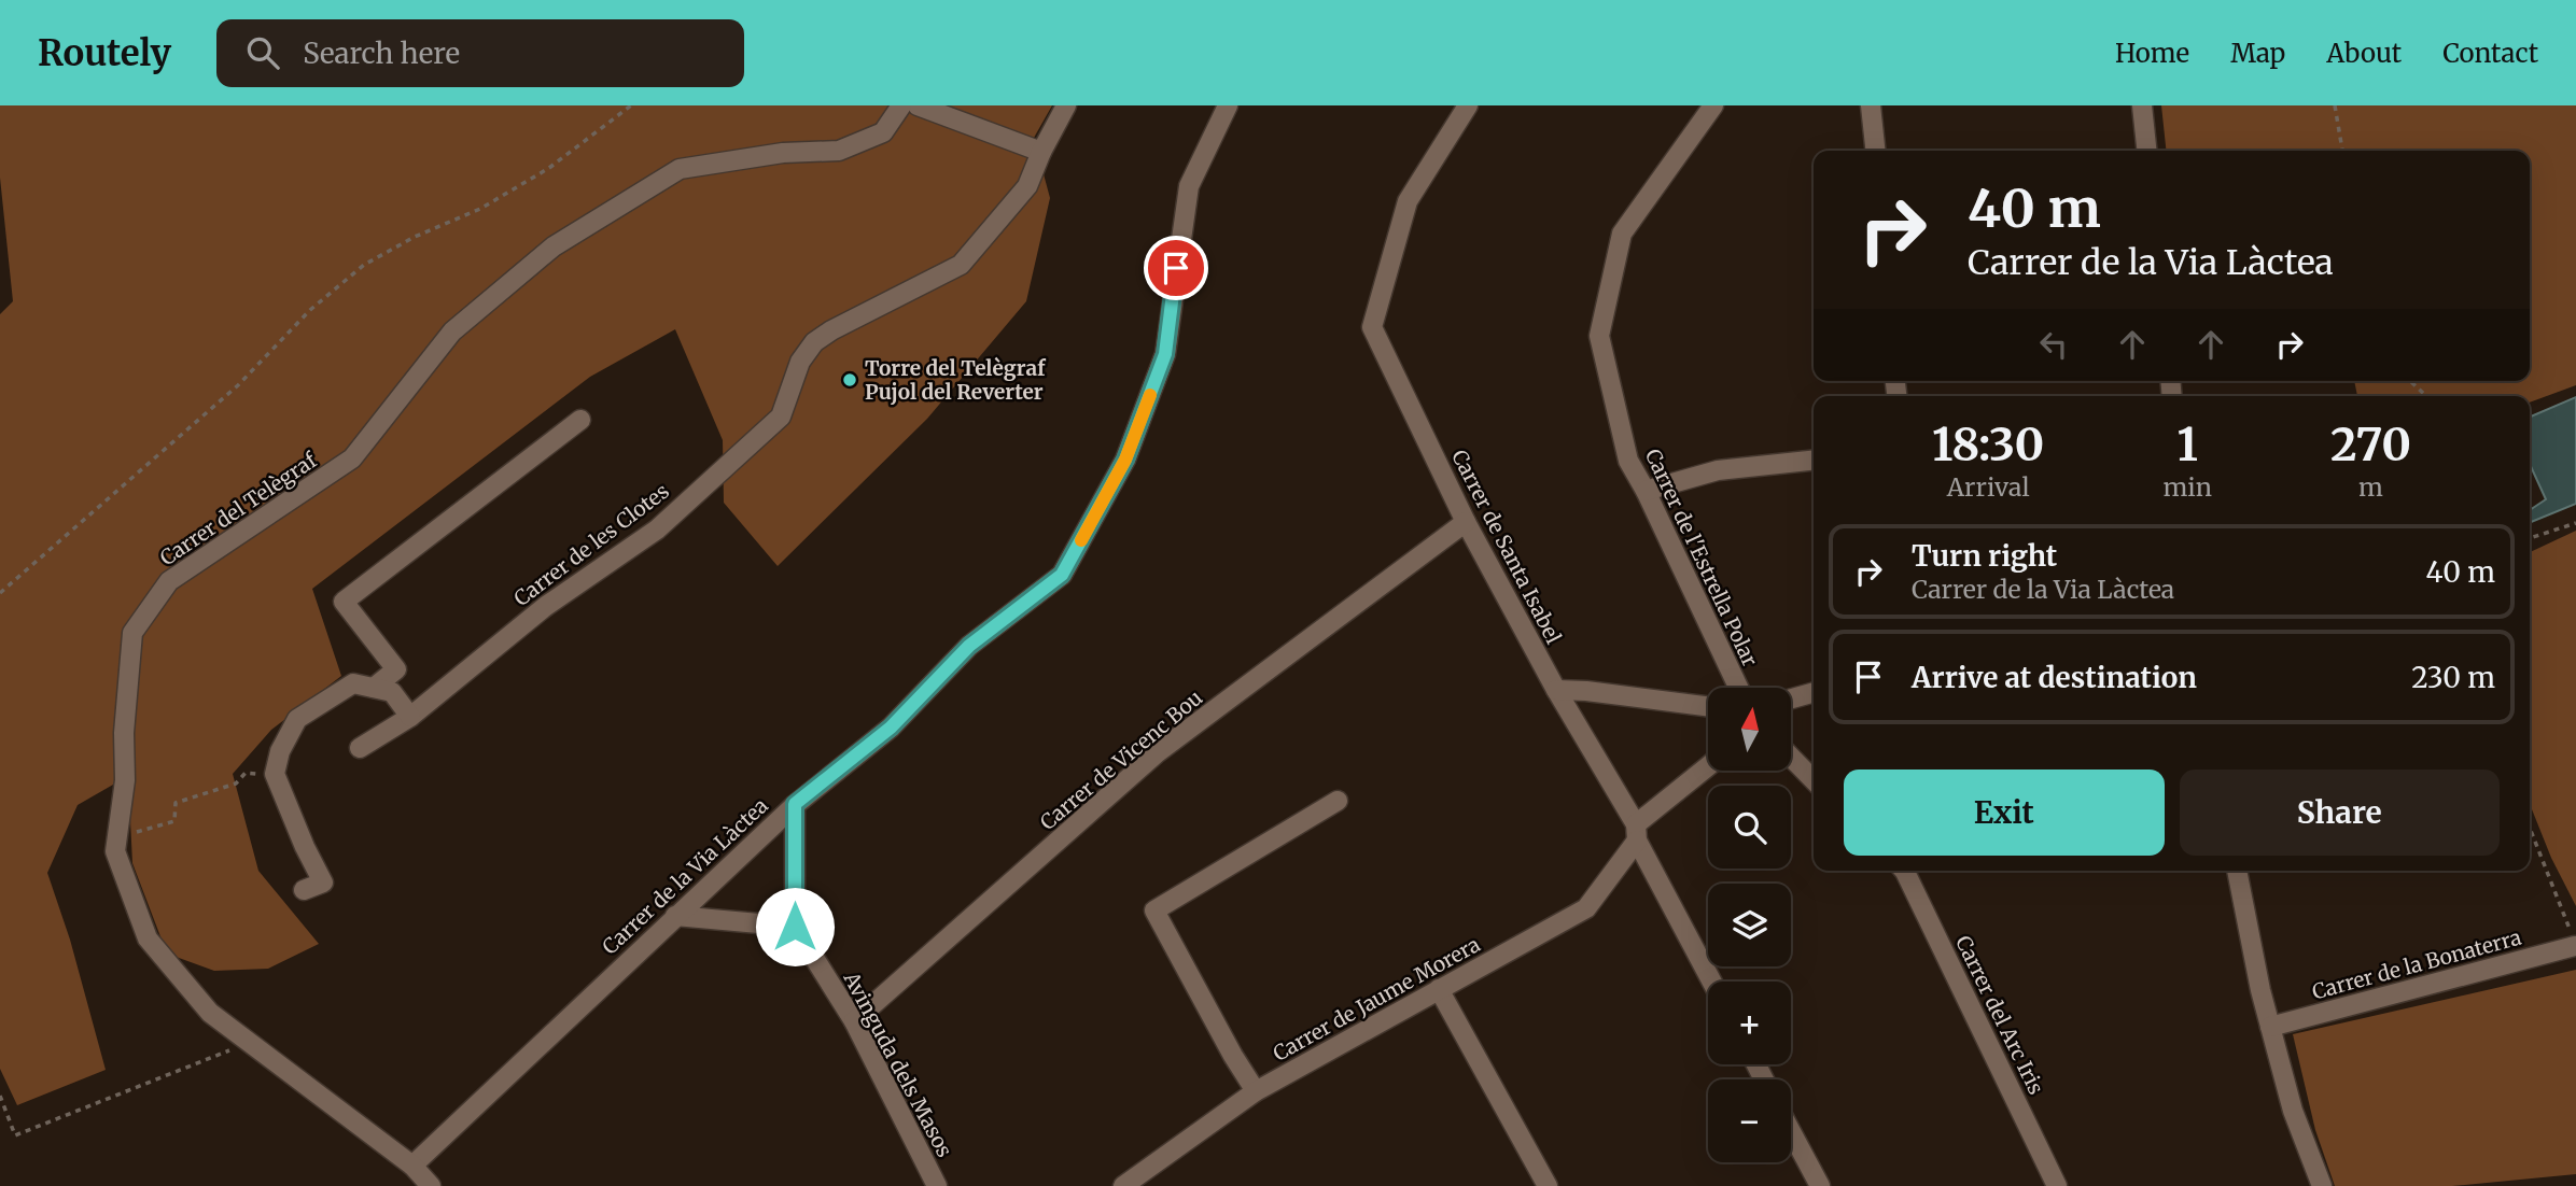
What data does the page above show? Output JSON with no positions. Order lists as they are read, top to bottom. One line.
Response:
{"streets":{"street":["Carrer del Telègraf","Carrer de les Clotes","Carrer de Santa Isabel","Carrer de l'Estrella Polar","Carrer de Vicenc Bou","Carrer de la Via Làctea","Carrer de la Bonaterra","Carrer de Jaume Morera","Carrer del Arc Iris","Avinguda dels Masos"]},"crossings":[["Carrer del Telègraf","Carrer de la Via Làctea"],["Carrer de Santa Isabel","Carrer de Vicenc Bou"],["Carrer de Santa Isabel","Carrer de Jaume Morera"],["Carrer de Vicenc Bou","Avinguda dels Masos"]],"places":["Torre del Telègraf Pujol del Reverter"],"north":"top","page":{"header":"Routely","search":"Search here","nav":["Home","Map","About","Contact"],"turn":["40 m","Carrer de la Via Làctea"],"eta":["18:30","Arrival","1","min","270","m"],"list":[{"name":"Turn right","note":"Carrer de la Via Làctea","value":"40 m"},{"name":"Arrive at destination","value":"230 m"}],"map_buttons":["+","−"],"buttons":["Exit","Share"]}}
